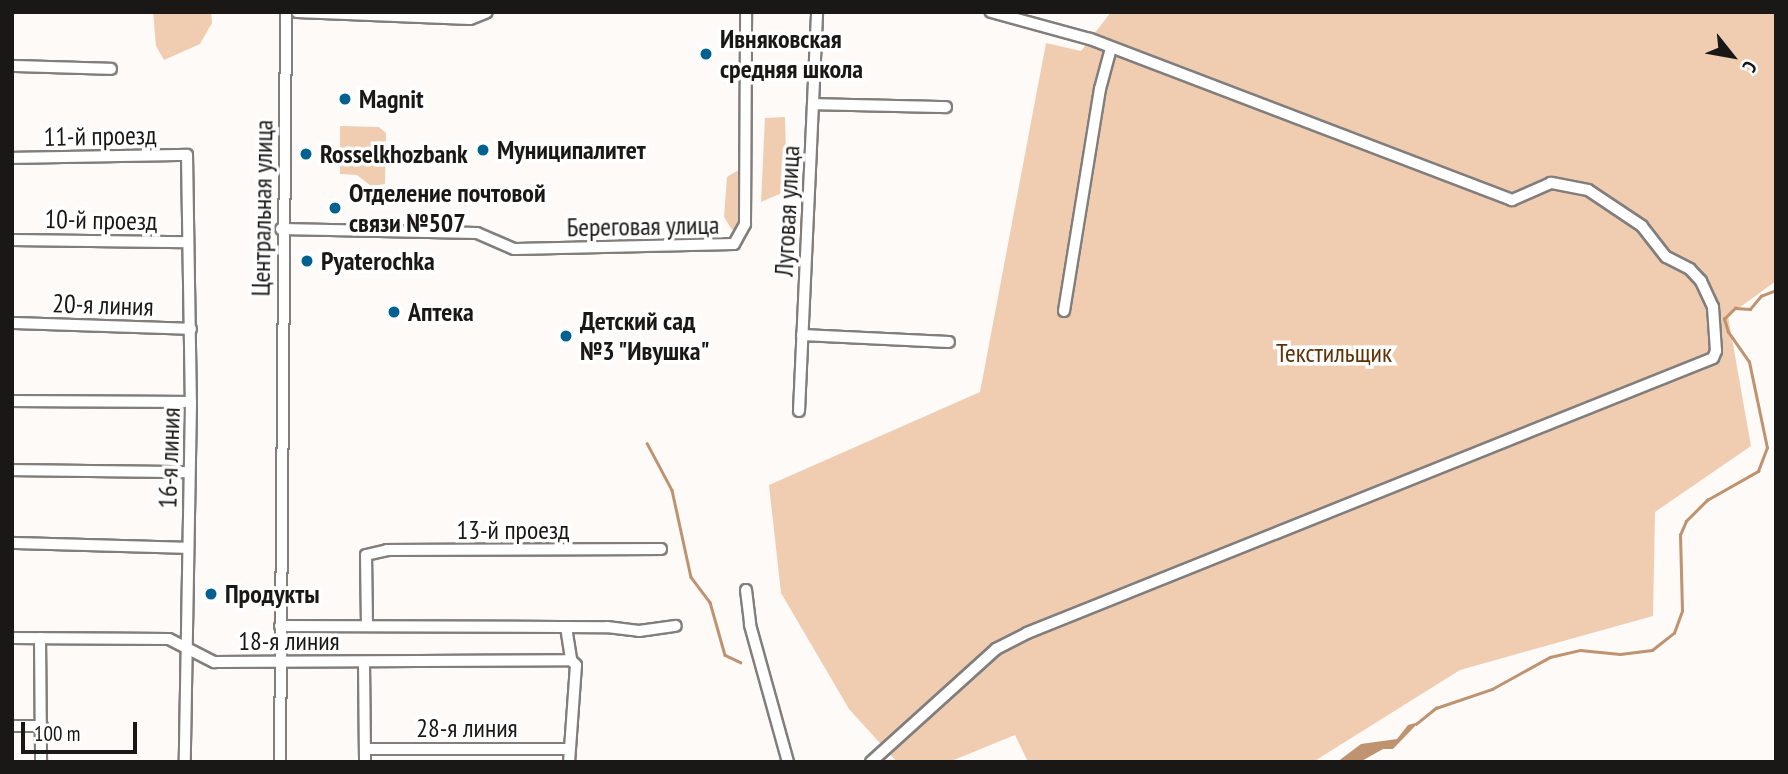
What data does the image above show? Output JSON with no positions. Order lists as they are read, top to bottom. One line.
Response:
{"streets":{"street":["11-й проезд","Центральная улица","Луговая улица","10-й проезд","Береговая улица","20-я линия","16-я линия","13-й проезд","18-я линия","28-я линия"]},"crossings":[["11-й проезд","16-я линия"],["Центральная улица","Береговая улица"],["10-й проезд","16-я линия"],["20-я линия","16-я линия"],["16-я линия","18-я линия"]],"parks":["Текстильщик"],"places":["Ивняковская средняя школа","Magnit","Муниципалитет","Rosselkhozbank","Отделение почтовой связи №507","Pyaterochka","Аптека","Детский сад №3 \"Ивушка\"","Продукты"],"scale_bar":"100 m","north":"bottom right"}
